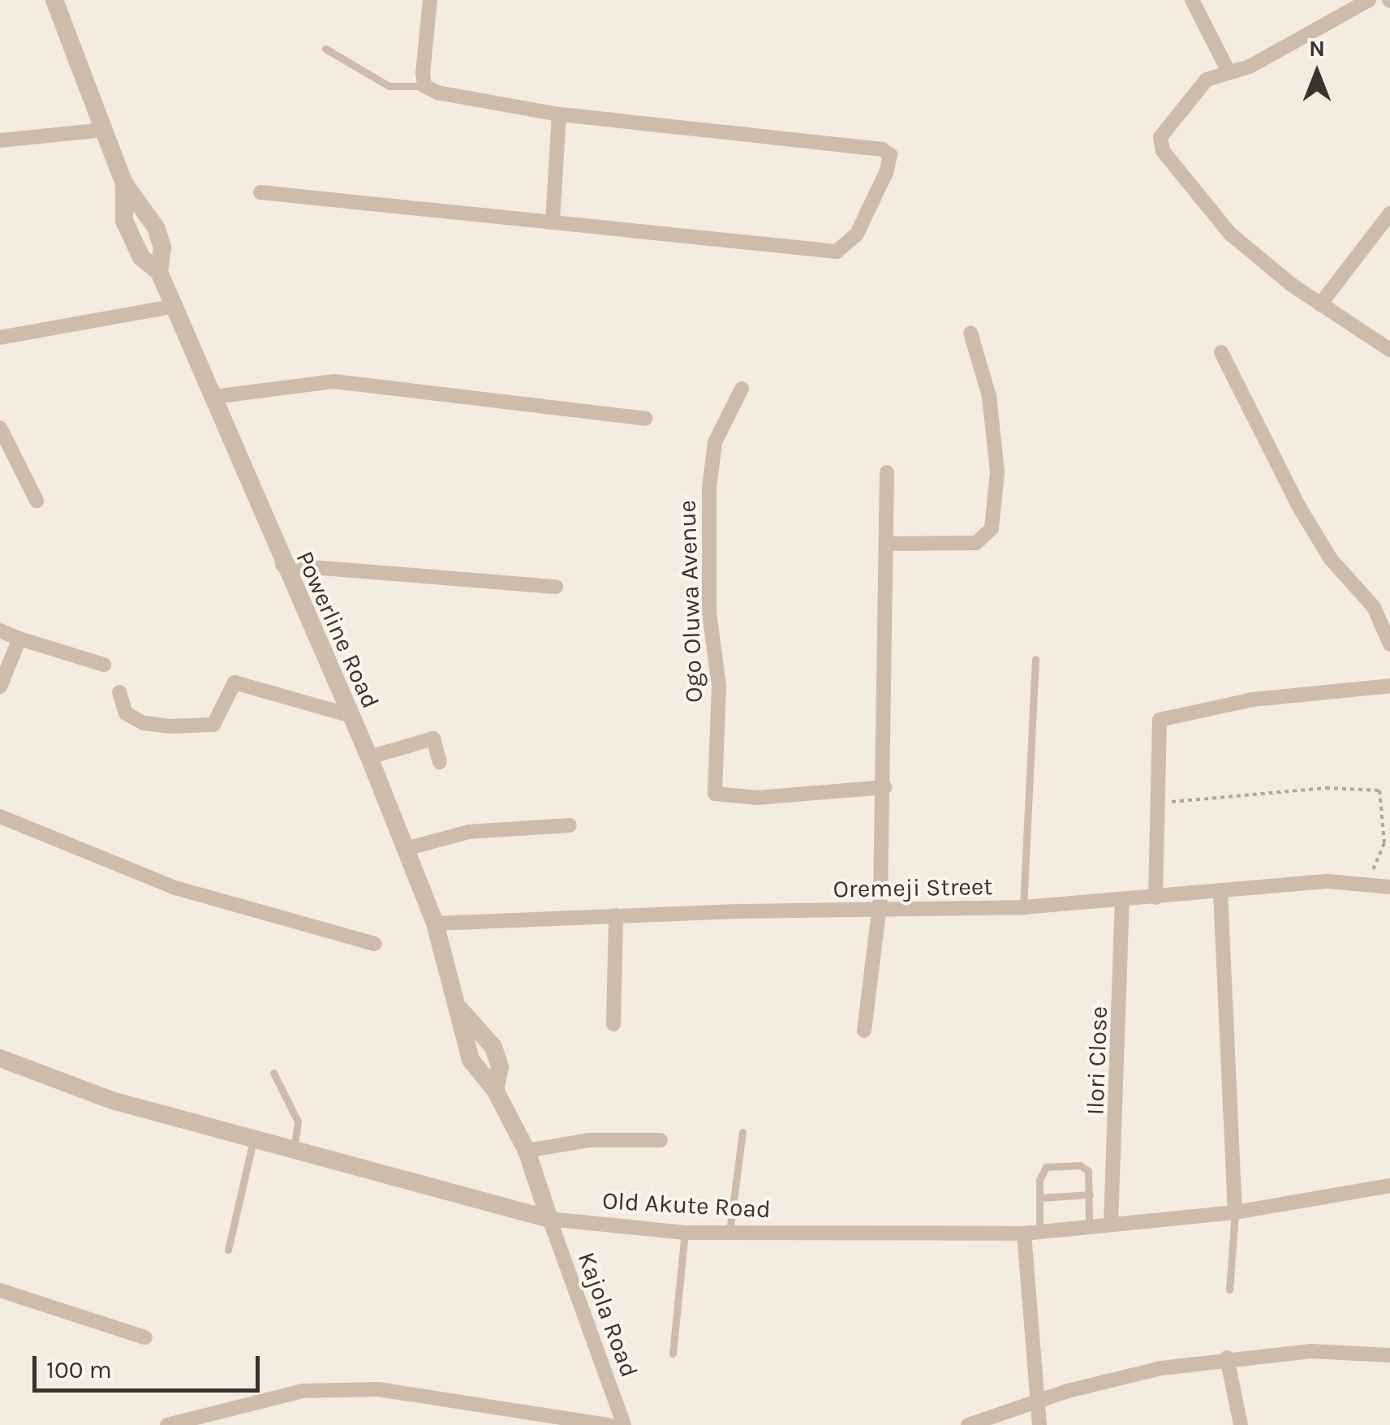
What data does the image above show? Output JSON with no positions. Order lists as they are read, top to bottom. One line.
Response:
{"streets":{"street":["Ogo Oluwa Avenue","Powerline Road","Oremeji Street","Ilori Close","Old Akute Road","Kajola Road"]},"crossings":[["Powerline Road","Oremeji Street"],["Powerline Road","Old Akute Road"],["Powerline Road","Kajola Road"],["Oremeji Street","Ilori Close"],["Ilori Close","Old Akute Road"],["Old Akute Road","Kajola Road"]],"scale_bar":"100 m","north":"top"}
